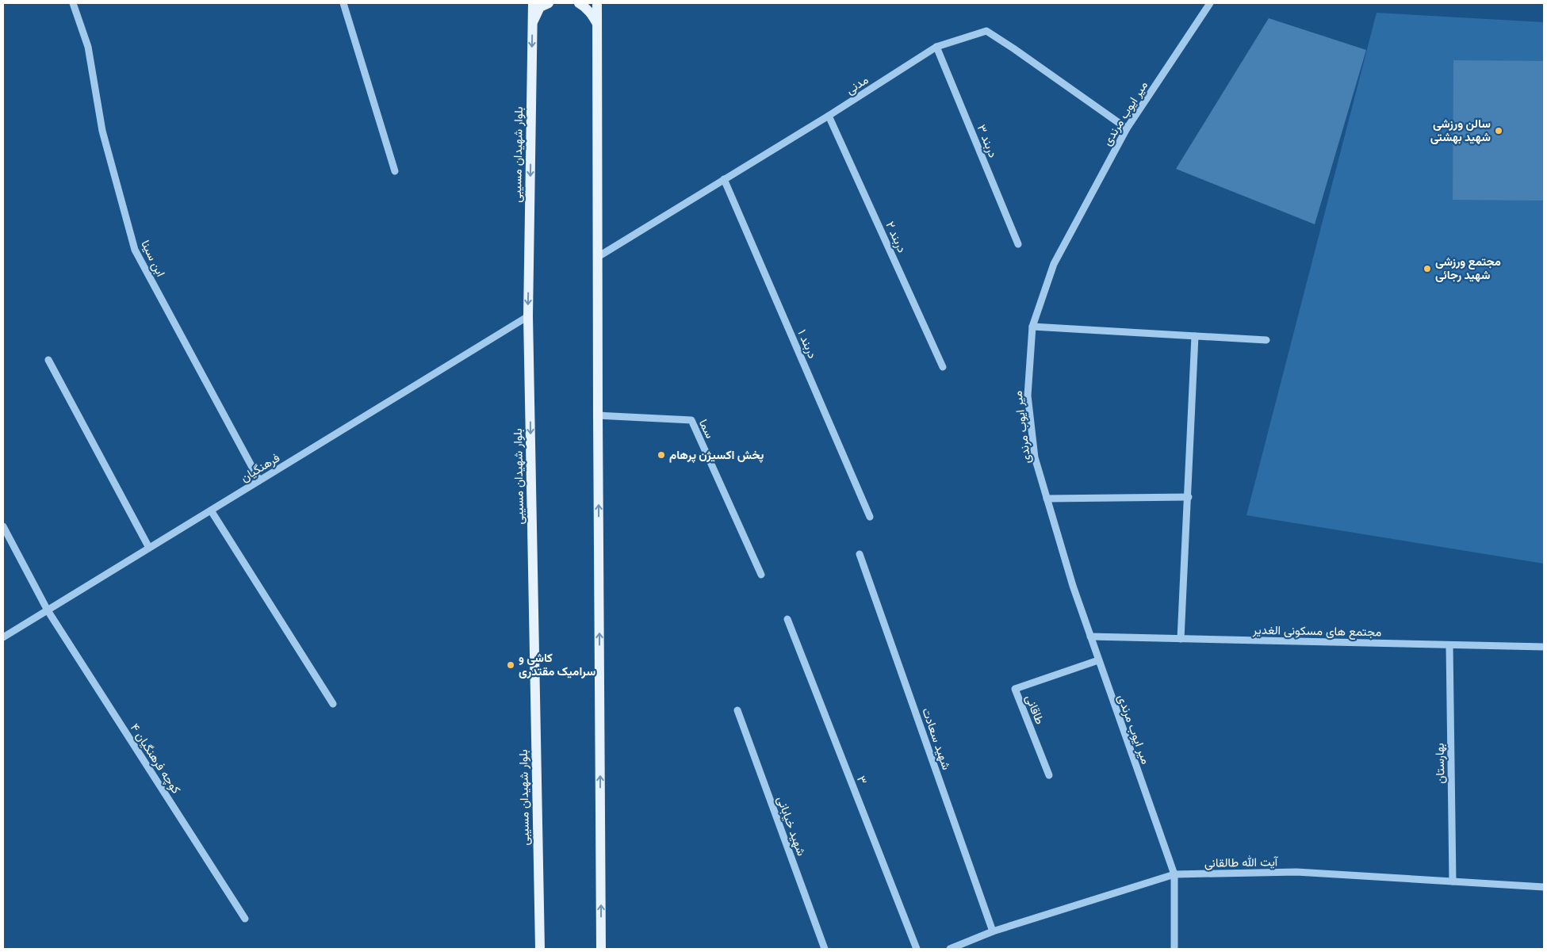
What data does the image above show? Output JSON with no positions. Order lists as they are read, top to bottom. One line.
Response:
{"streets":{"main road":["بلوار شهیدان مسیبی"],"street":["مدنی","میر ایوب مرندی","دربند ۳","دربند ۲","ابن سینا","دربند ۱","سما","فرهنگیان","مجتمع های مسکونی الغدیر","طاقانی","شهید سعادت","کوچه فرهنگیان ۴","بهارستان","۳","شهید خیابانی","آیت الله طالقانی"]},"crossings":[["مدنی","میر ایوب مرندی"],["مدنی","دربند ۳"],["مدنی","دربند ۲"],["مدنی","دربند ۱"],["میر ایوب مرندی","مجتمع های مسکونی الغدیر"],["میر ایوب مرندی","طاقانی"],["میر ایوب مرندی","آیت الله طالقانی"],["بلوار شهیدان مسیبی","فرهنگیان"],["ابن سینا","فرهنگیان"],["فرهنگیان","کوچه فرهنگیان ۴"],["مجتمع های مسکونی الغدیر","بهارستان"],["شهید سعادت","آیت الله طالقانی"],["بهارستان","آیت الله طالقانی"]],"places":["سالن ورزشی شهید بهشتی","مجتمع ورزشی شهید رجائی","پخش اکسیژن پرهام","کاشی و سرامیک مقتدری"]}
